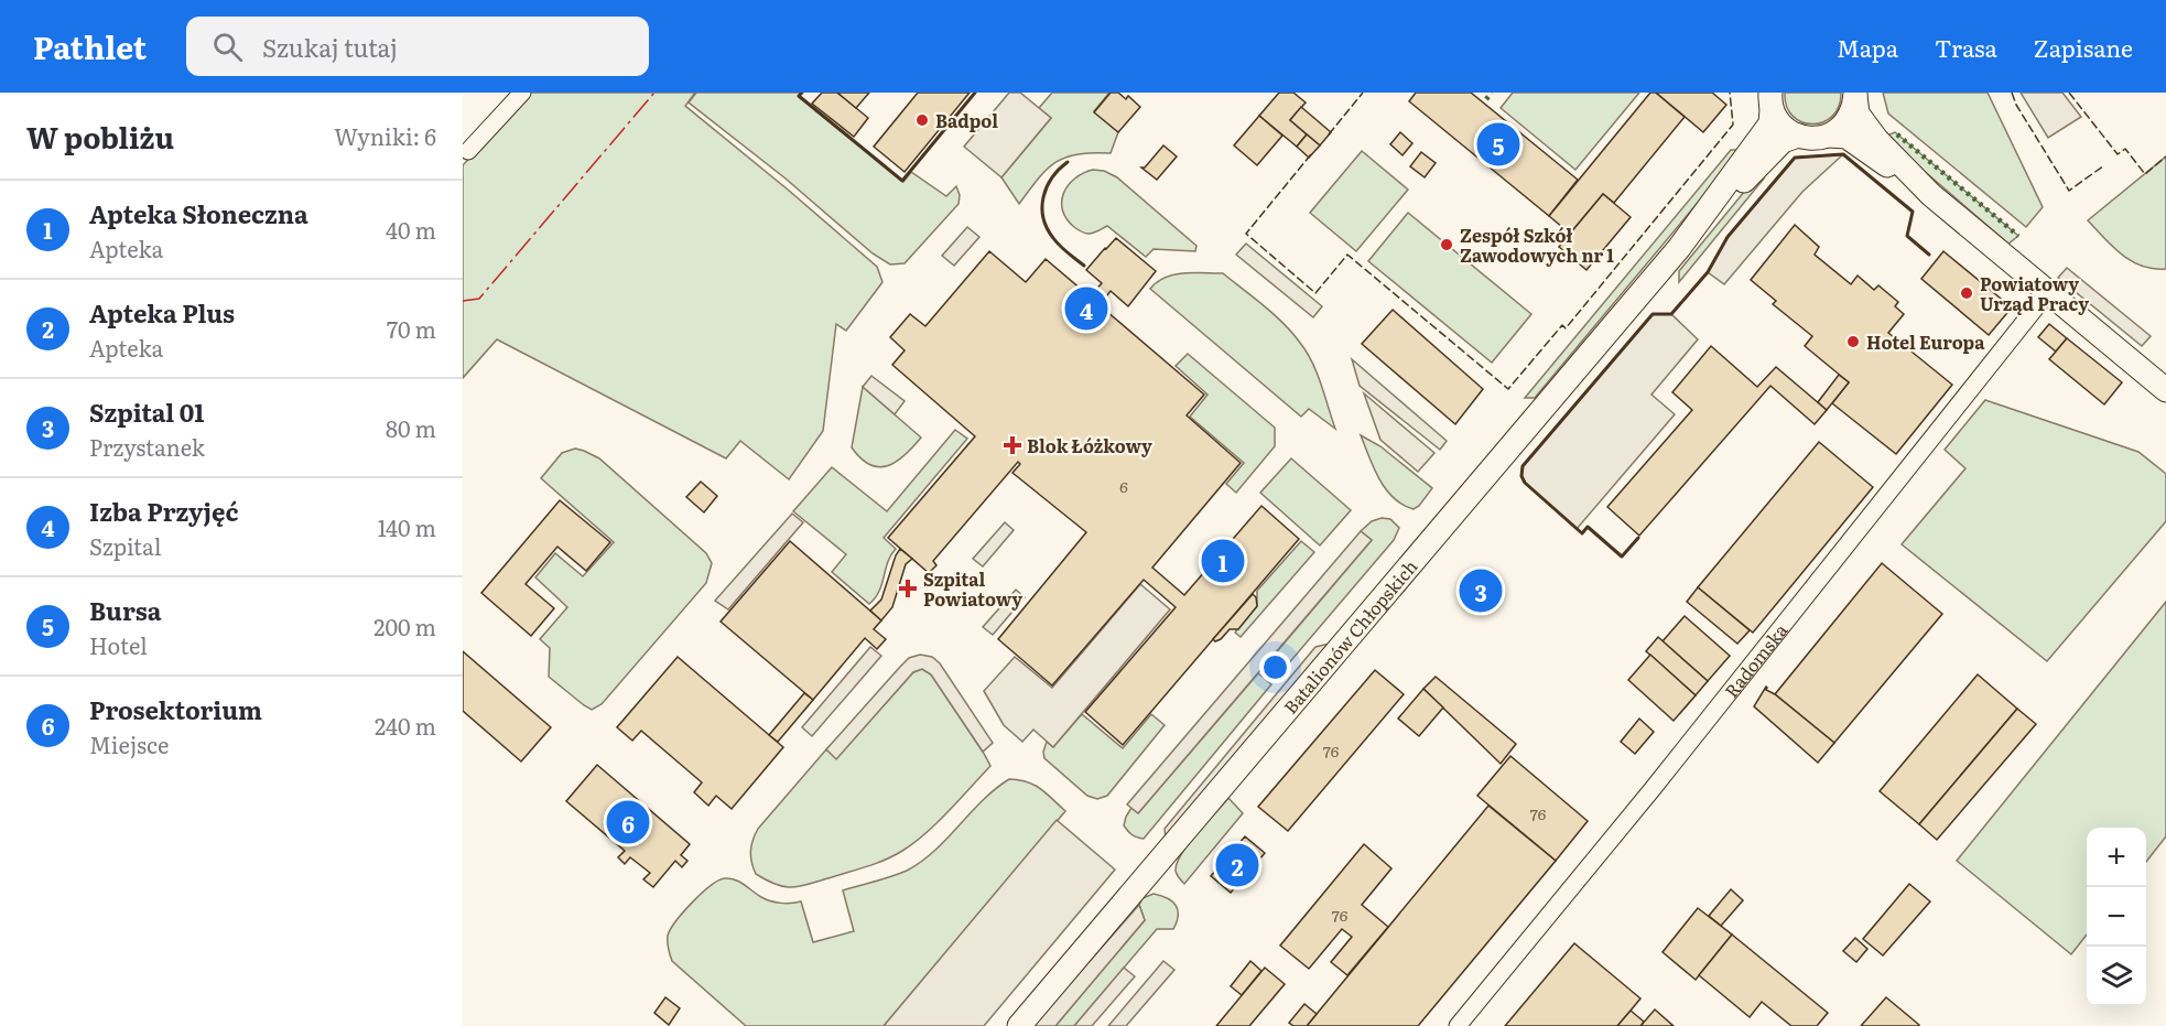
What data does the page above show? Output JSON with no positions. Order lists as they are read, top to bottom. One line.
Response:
{"streets":{"street":["Batalionów Chłopskich","Radomska"]},"places":{"other":["Badpol","Zespół Szkół Zawodowych nr 1","Powiatowy Urząd Pracy","Hotel Europa"],"health":["Blok Łóżkowy","Szpital Powiatowy"]},"house_numbers":["6","76","76","76"],"page":{"header":"Pathlet","search":"Szukaj tutaj","nav":["Mapa","Trasa","Zapisane"],"heading":["W pobliżu","Wyniki: 6"],"pins":["5","4","1","3","6","2"],"list":[{"mark":"1","name":"Apteka Słoneczna","note":"Apteka","value":"40 m"},{"mark":"2","name":"Apteka Plus","note":"Apteka","value":"70 m"},{"mark":"3","name":"Szpital 01","note":"Przystanek","value":"80 m"},{"mark":"4","name":"Izba Przyjęć","note":"Szpital","value":"140 m"},{"mark":"5","name":"Bursa","note":"Hotel","value":"200 m"},{"mark":"6","name":"Prosektorium","note":"Miejsce","value":"240 m"}],"map_buttons":["+","−"]}}
